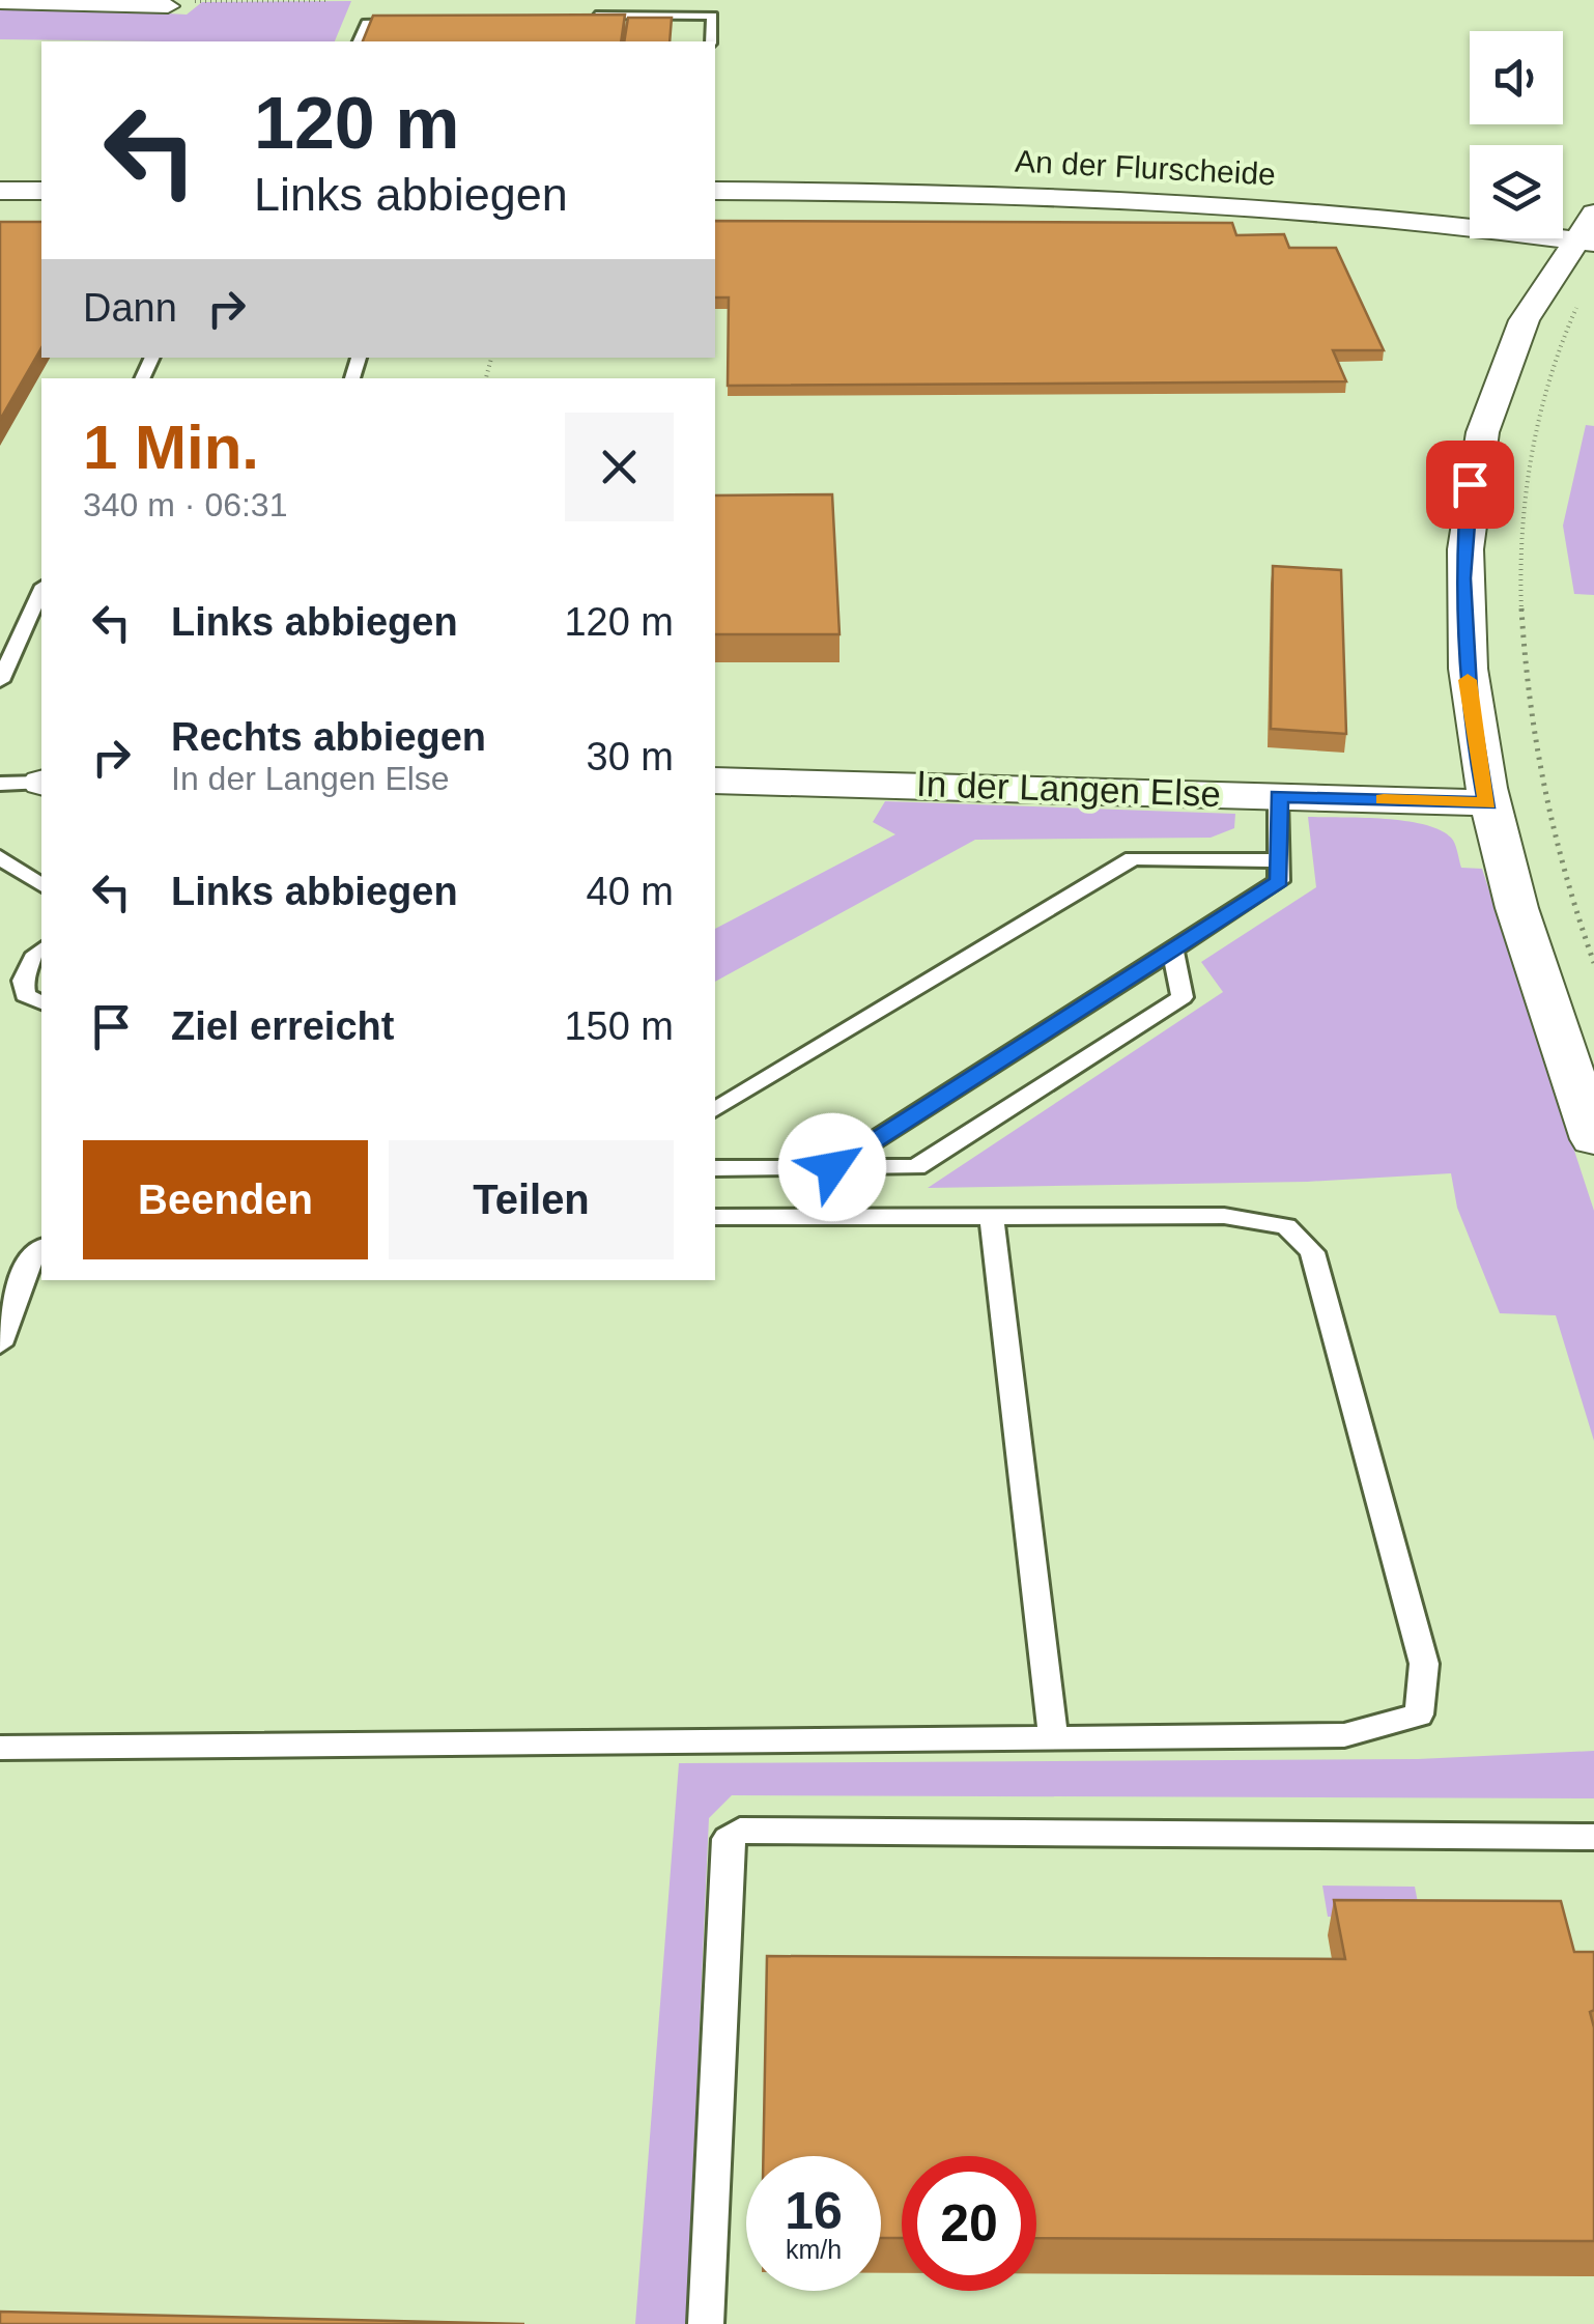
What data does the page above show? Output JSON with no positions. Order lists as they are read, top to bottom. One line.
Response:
{"streets":{"street":["An der Flurscheide","In der Langen Else"]},"page":{"turn":["120 m","Links abbiegen"],"then":"Dann","heading":["1 Min.","340 m · 06:31"],"list":[{"name":"Links abbiegen","value":"120 m"},{"name":"Rechts abbiegen","note":"In der Langen Else","value":"30 m"},{"name":"Links abbiegen","value":"40 m"},{"name":"Ziel erreicht","value":"150 m"}],"buttons":["Beenden","Teilen"],"speed":"16 km/h","limit":"20"}}
